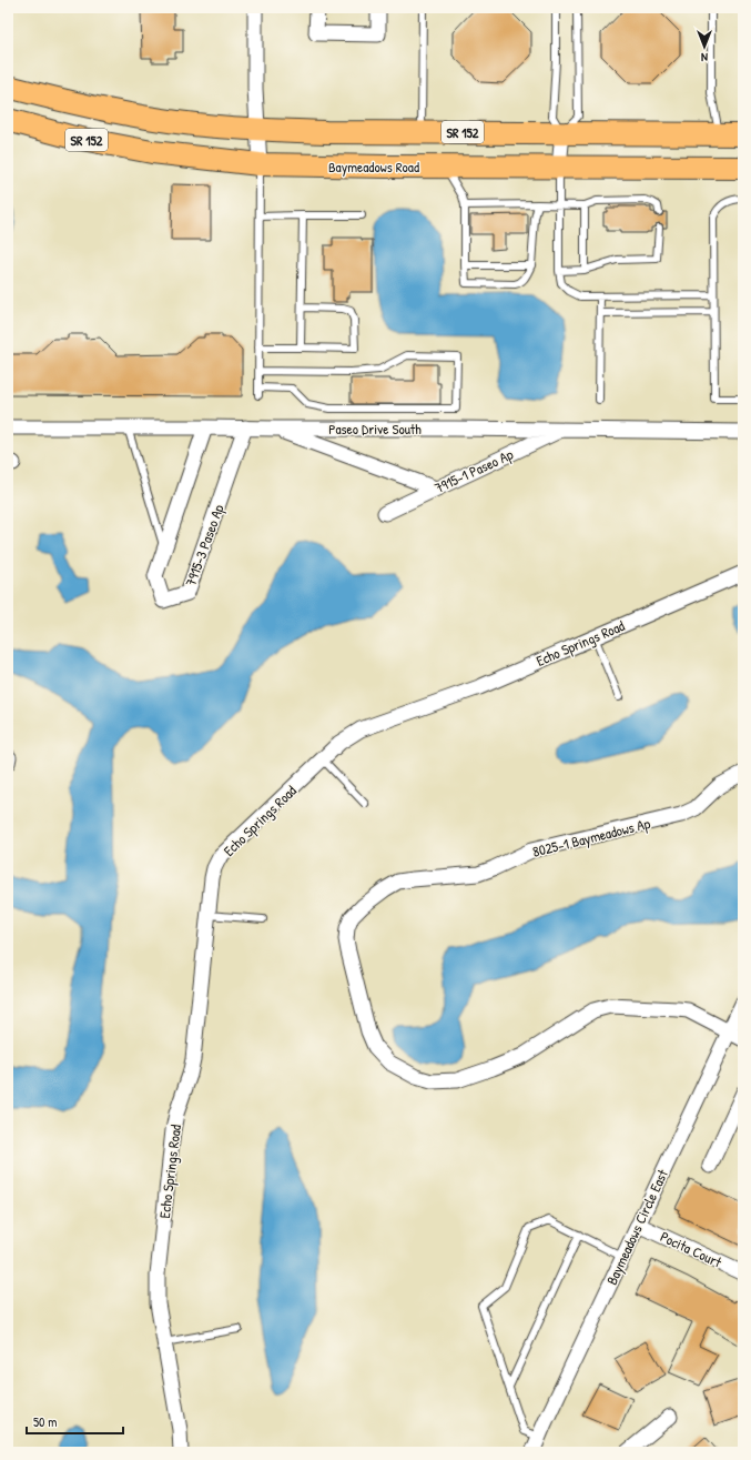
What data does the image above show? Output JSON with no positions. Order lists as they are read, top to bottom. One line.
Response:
{"streets":{"main road":["SR 152","Baymeadows Road"],"street":["Paseo Drive South","7915-1 Paseo Ap","7915-3 Paseo Ap","Echo Springs Road","8025-1 Baymeadows Ap","Baymeadows Circle East","Pocita Court"]},"crossings":[["Paseo Drive South","7915-1 Paseo Ap"],["Paseo Drive South","7915-3 Paseo Ap"],["8025-1 Baymeadows Ap","Baymeadows Circle East"],["Baymeadows Circle East","Pocita Court"]],"scale_bar":"50 m","north":"bottom"}
